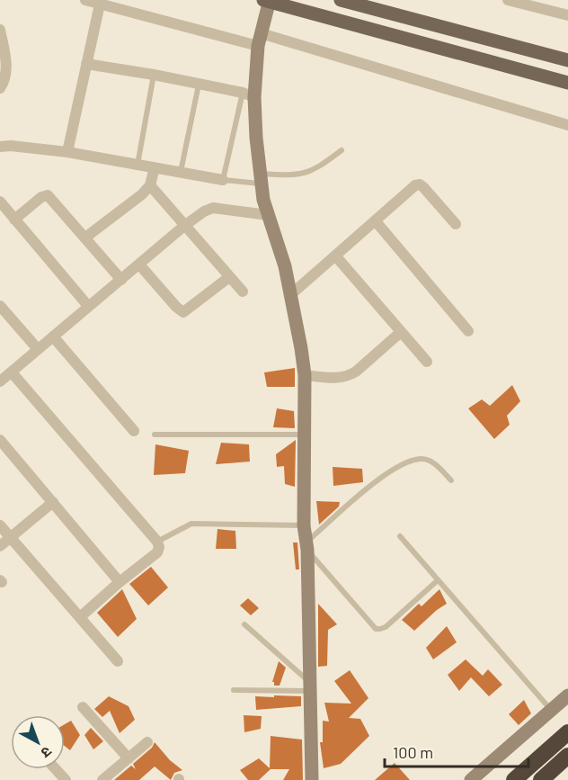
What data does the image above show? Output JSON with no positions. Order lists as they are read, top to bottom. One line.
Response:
{"scale_bar":"100 m","north":"bottom right"}
